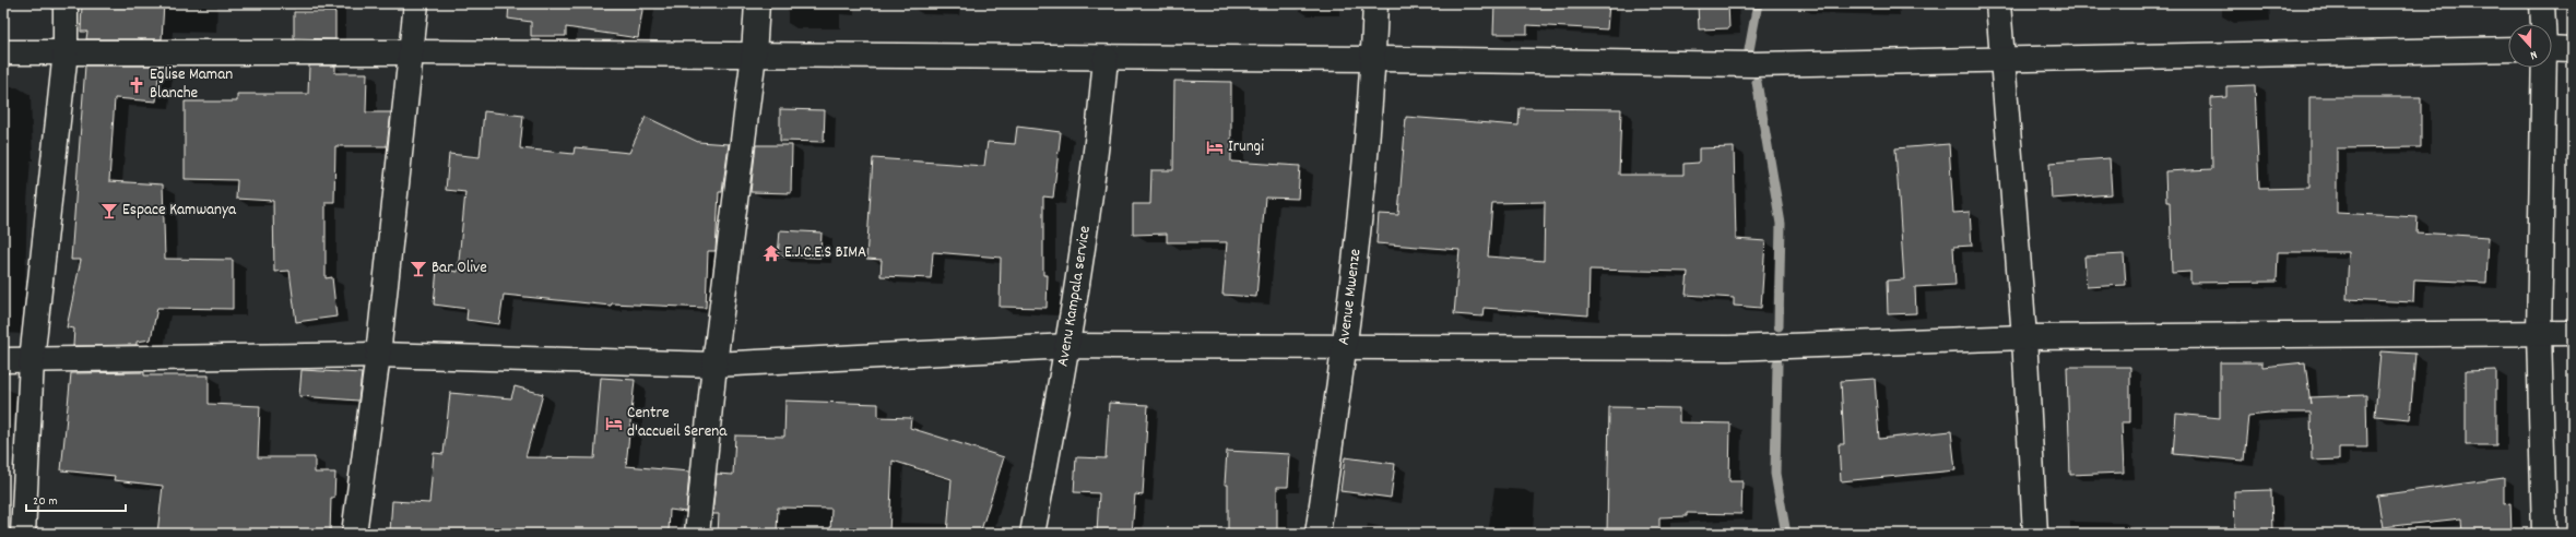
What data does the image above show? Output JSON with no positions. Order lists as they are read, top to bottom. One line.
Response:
{"streets":{"street":["Avenu Kampala service","Avenue Mwenze"]},"places":{"church":["Eglise Maman Blanche"],"hotel":["Irungi","Centre d'accueil Serena"],"bar":["Espace Kamwanya","Bar Olive"],"temple":["E.J.C.E.S BIMA"]},"scale_bar":"20 m","north":"bottom"}
